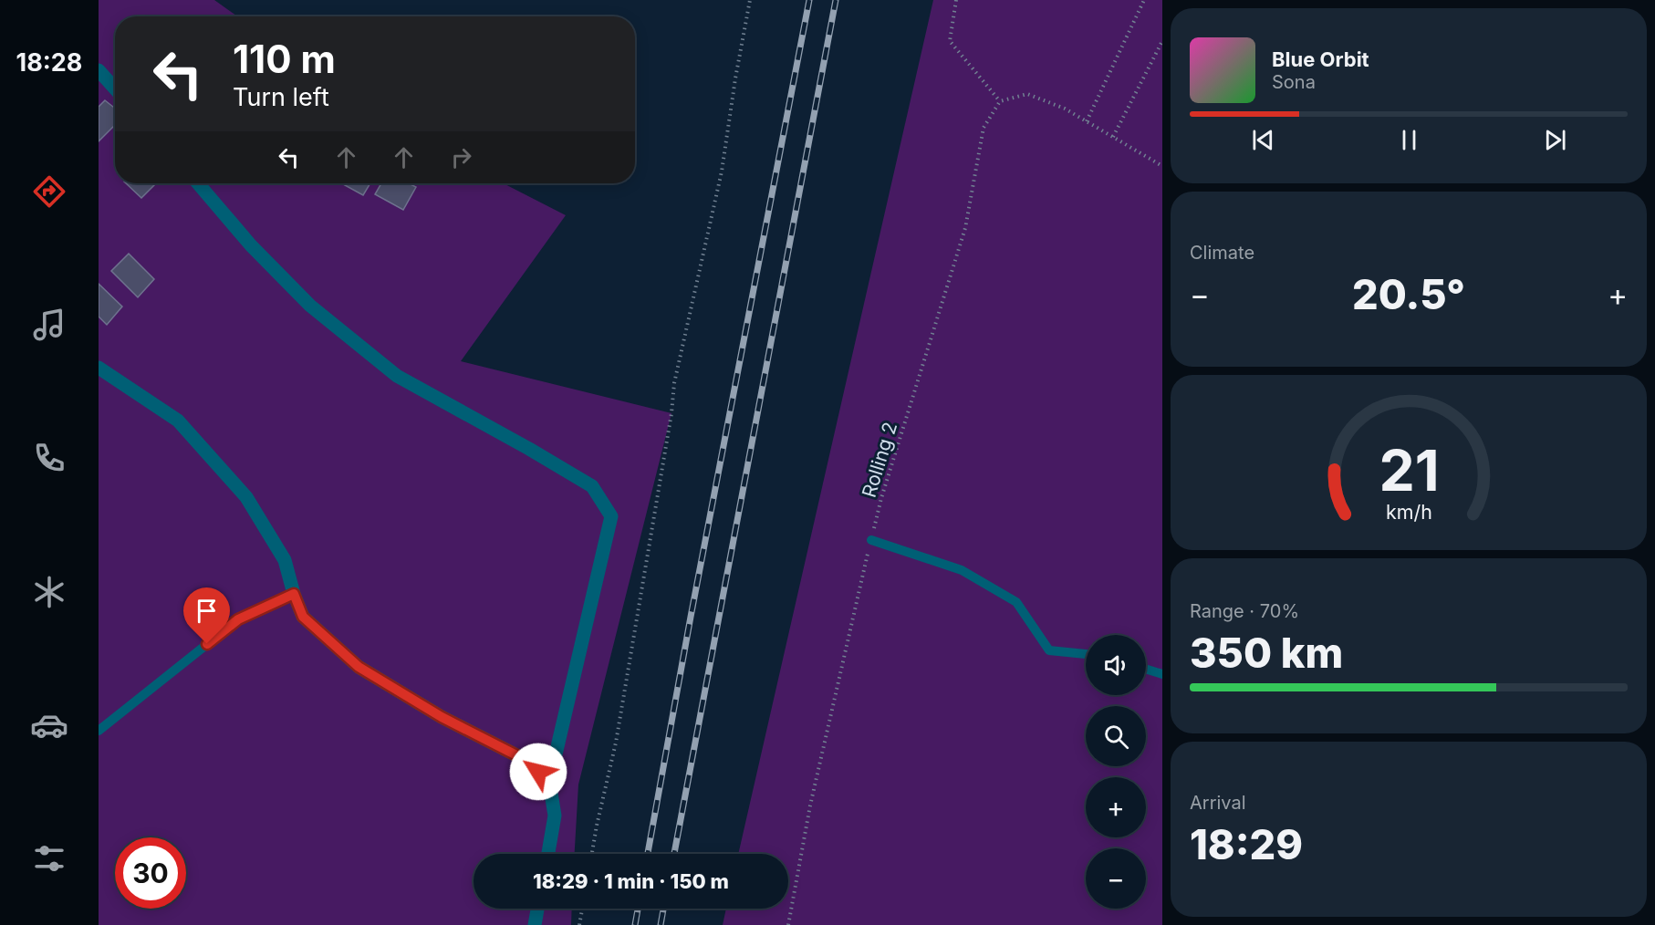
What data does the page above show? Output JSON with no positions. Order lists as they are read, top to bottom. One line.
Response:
{"streets":{"path":["Rolling 2"]},"page":{"tabs":"18:28","turn":["110 m","Turn left"],"song":["Blue Orbit","Sona"],"tile":["Climate",["Range · 70%","350 km"],["Arrival","18:29"]],"heat":["−","20.5°","+"],"map_buttons":["+","−"],"limit":"30","trip":"18:29 · 1 min · 150 m","gauge":["21","km/h"]}}
